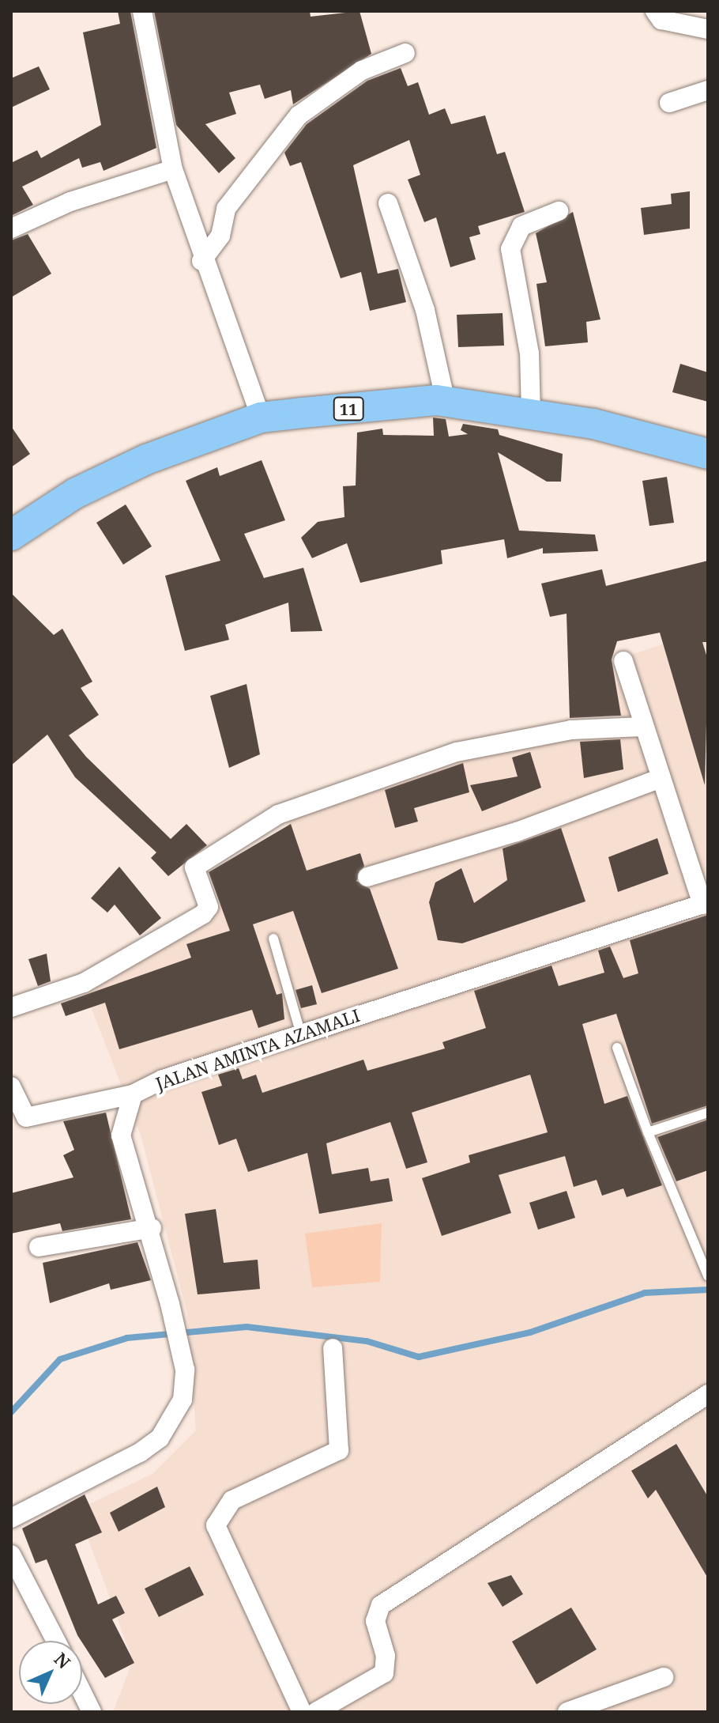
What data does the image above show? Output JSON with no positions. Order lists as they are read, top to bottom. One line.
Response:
{"streets":{"highway":["11"],"street":["JALAN AMINTA AZAMALI"]},"north":"top right"}
